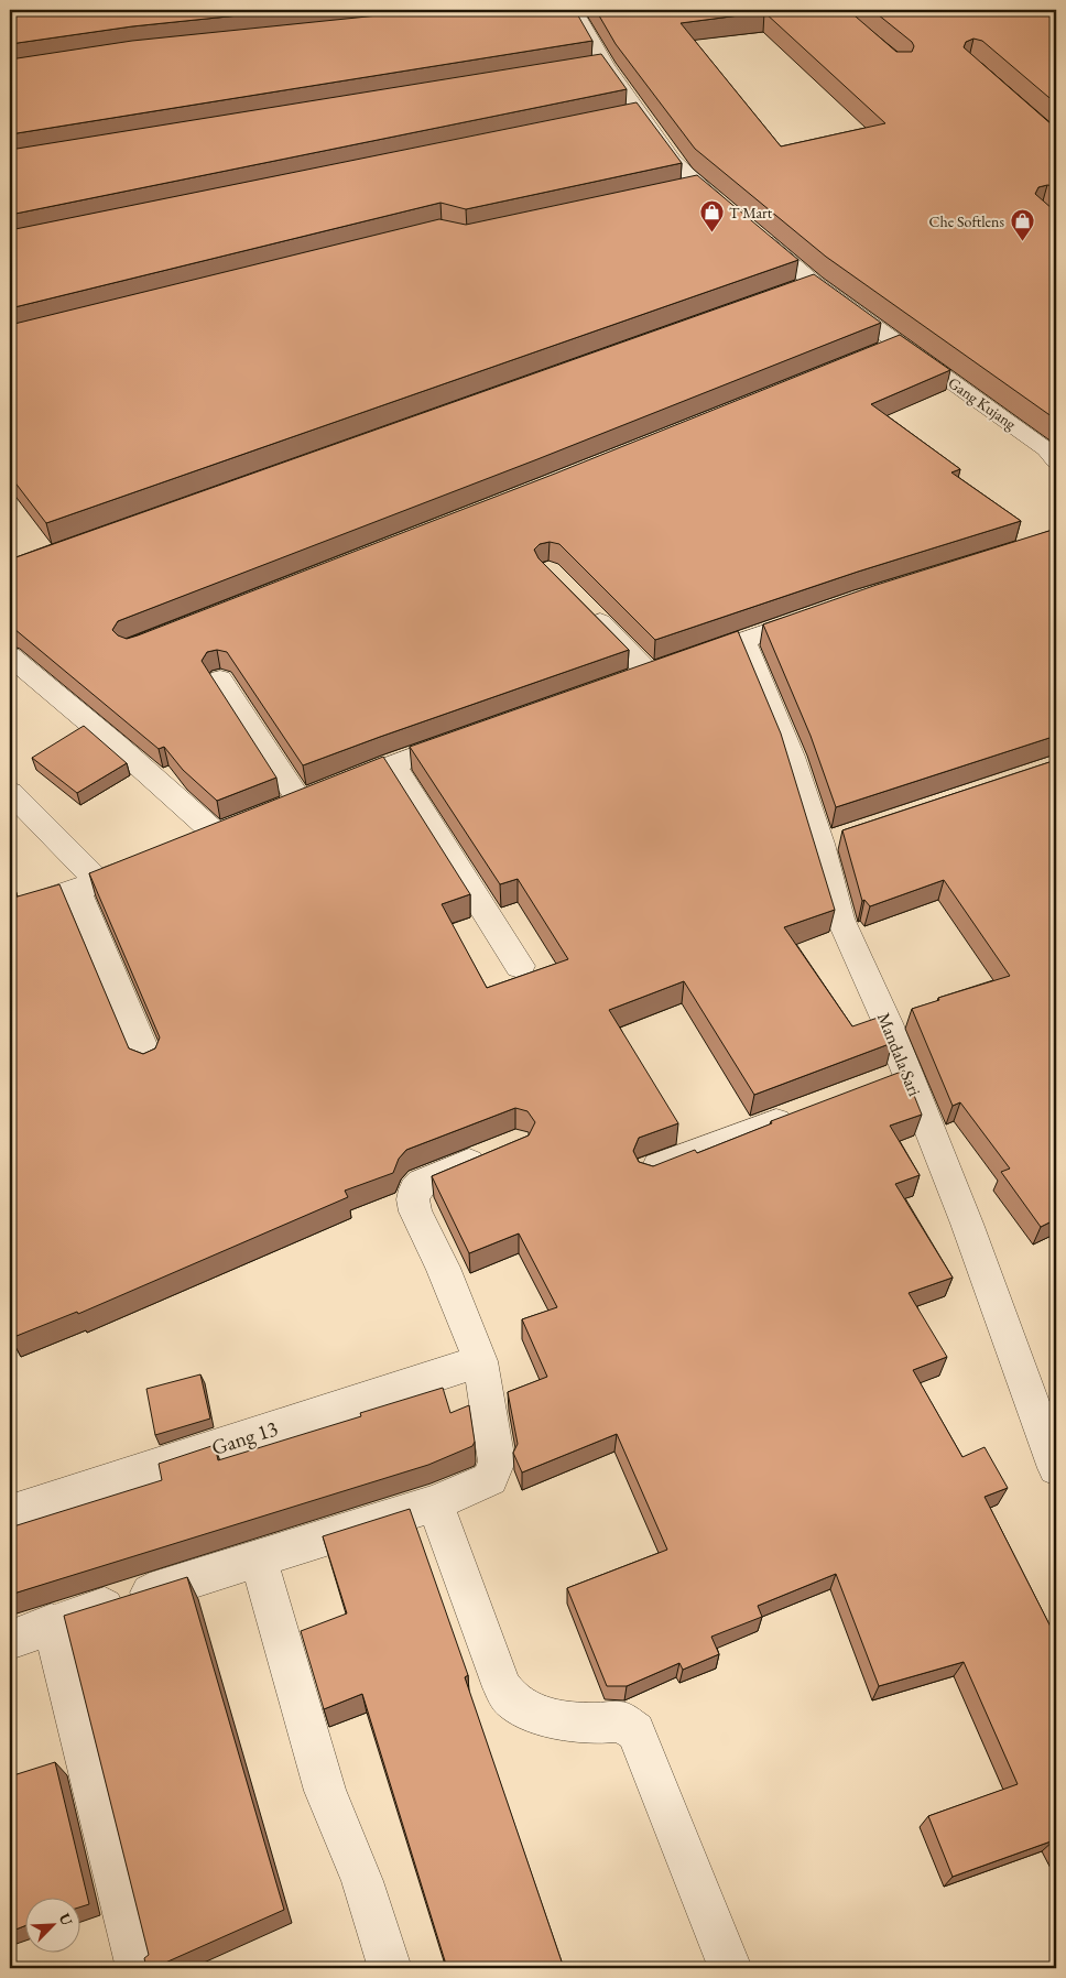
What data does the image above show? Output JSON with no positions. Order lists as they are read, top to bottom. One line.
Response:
{"streets":{"street":["Gang Kujang","Mandala Sari","Gang 13"]},"places":{"shop":["T Mart","Che Softlens"]},"north":"top right"}
